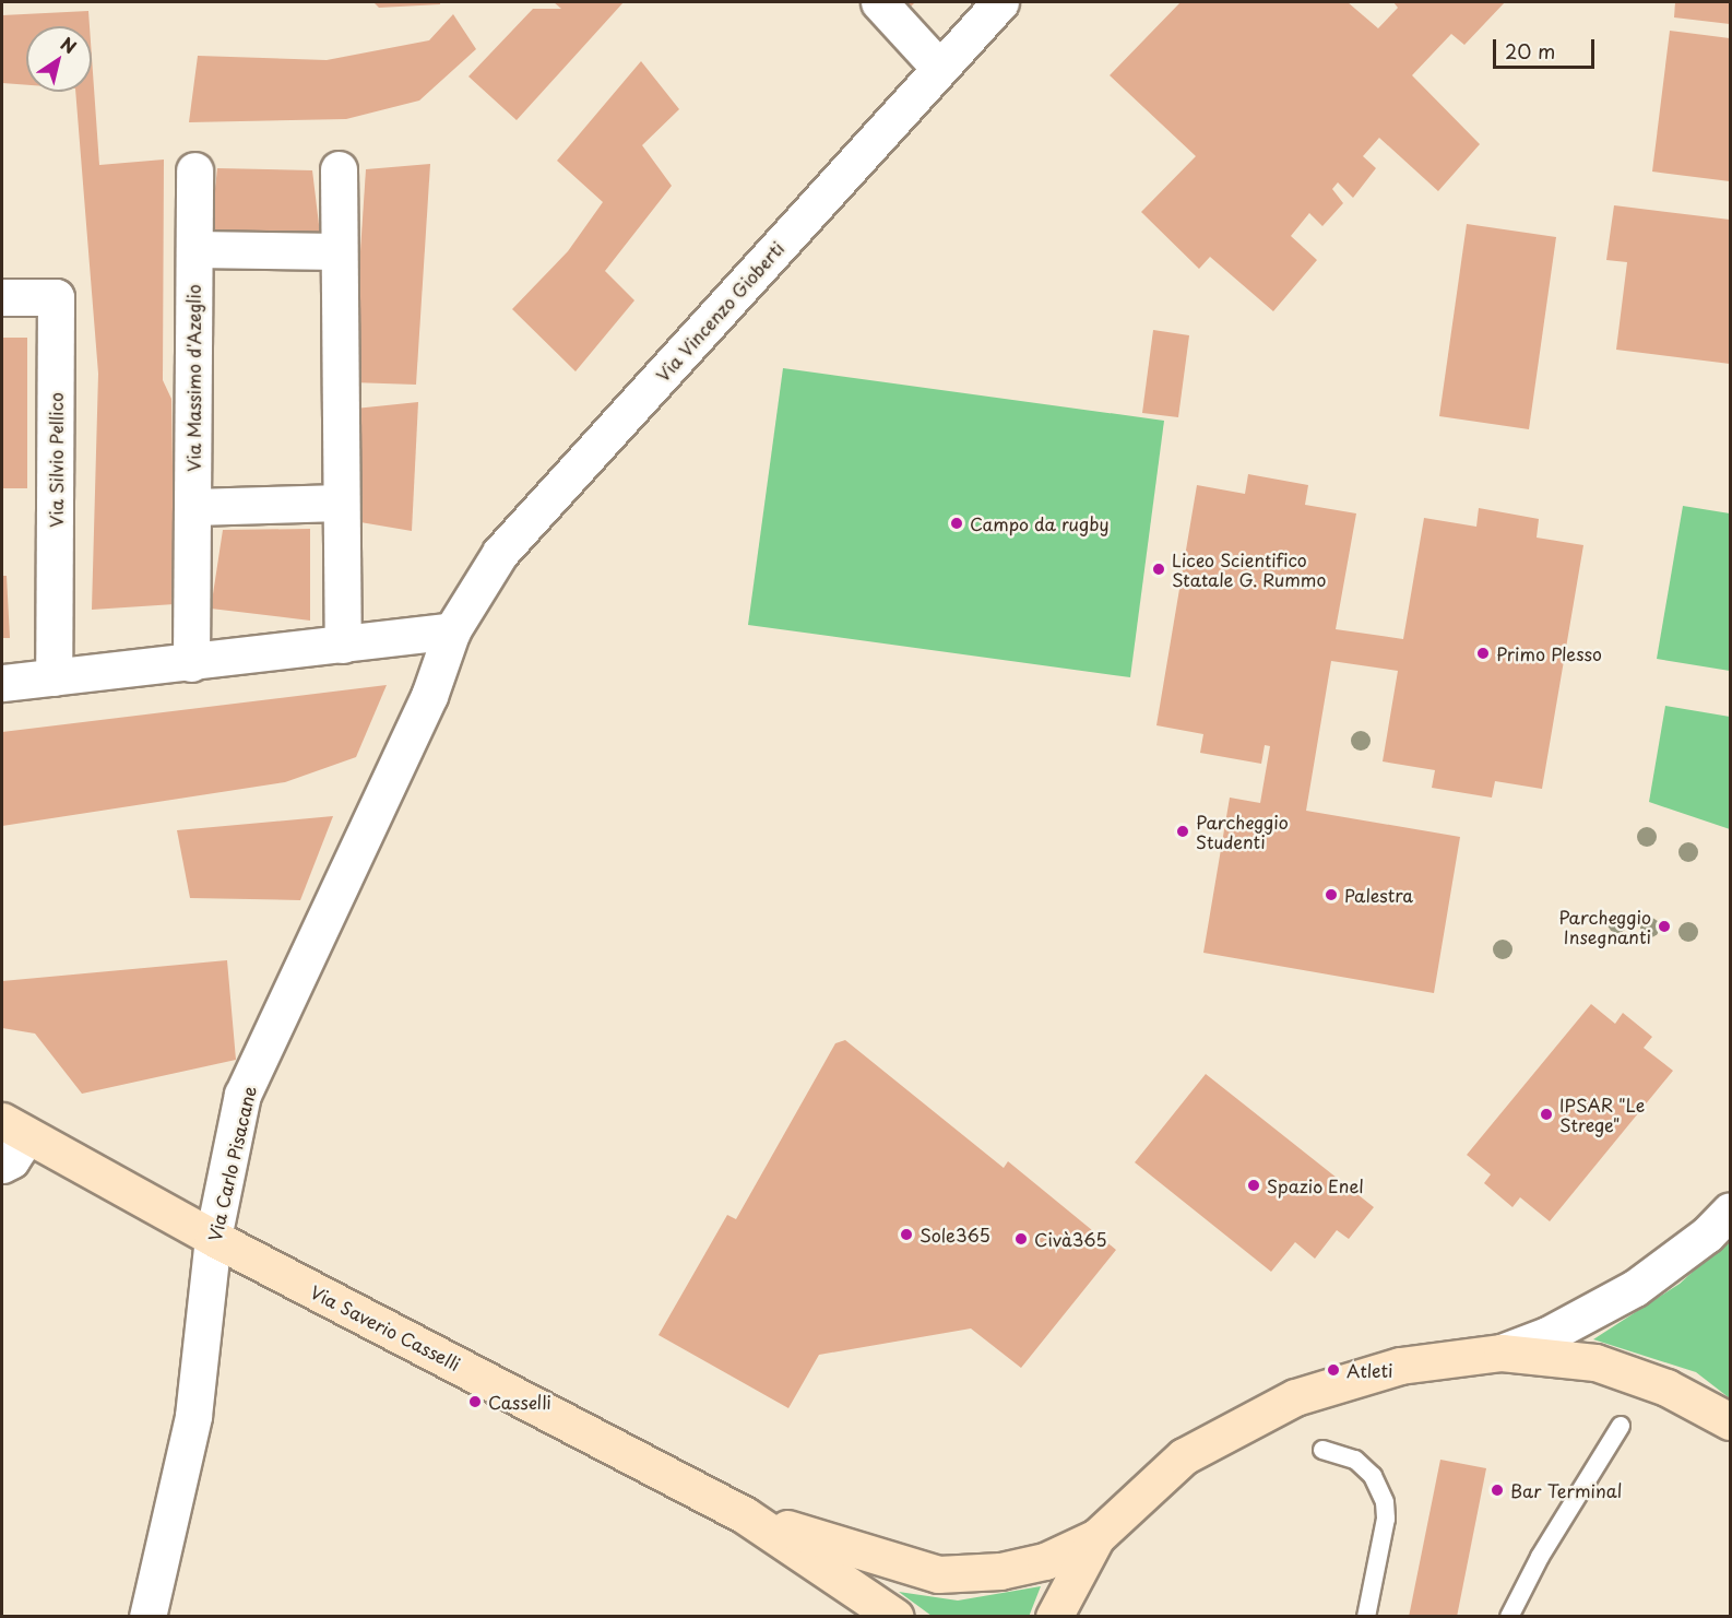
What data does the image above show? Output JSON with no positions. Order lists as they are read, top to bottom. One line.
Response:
{"streets":{"main road":["Via Saverio Casselli"],"street":["Via Vincenzo Gioberti","Via Massimo d'Azeglio","Via Silvio Pellico","Via Carlo Pisacane"]},"crossings":[["Via Vincenzo Gioberti","Via Carlo Pisacane"],["Via Carlo Pisacane","Via Saverio Casselli"]],"places":["Campo da rugby","Liceo Scientifico Statale G. Rummo","Primo Plesso","Parcheggio Studenti","Palestra","Parcheggio Insegnanti","IPSAR \"Le Strege\"","Spazio Enel","Sole365","Civà365","Atleti","Casselli","Bar Terminal"],"scale_bar":"20 m","north":"top right"}
